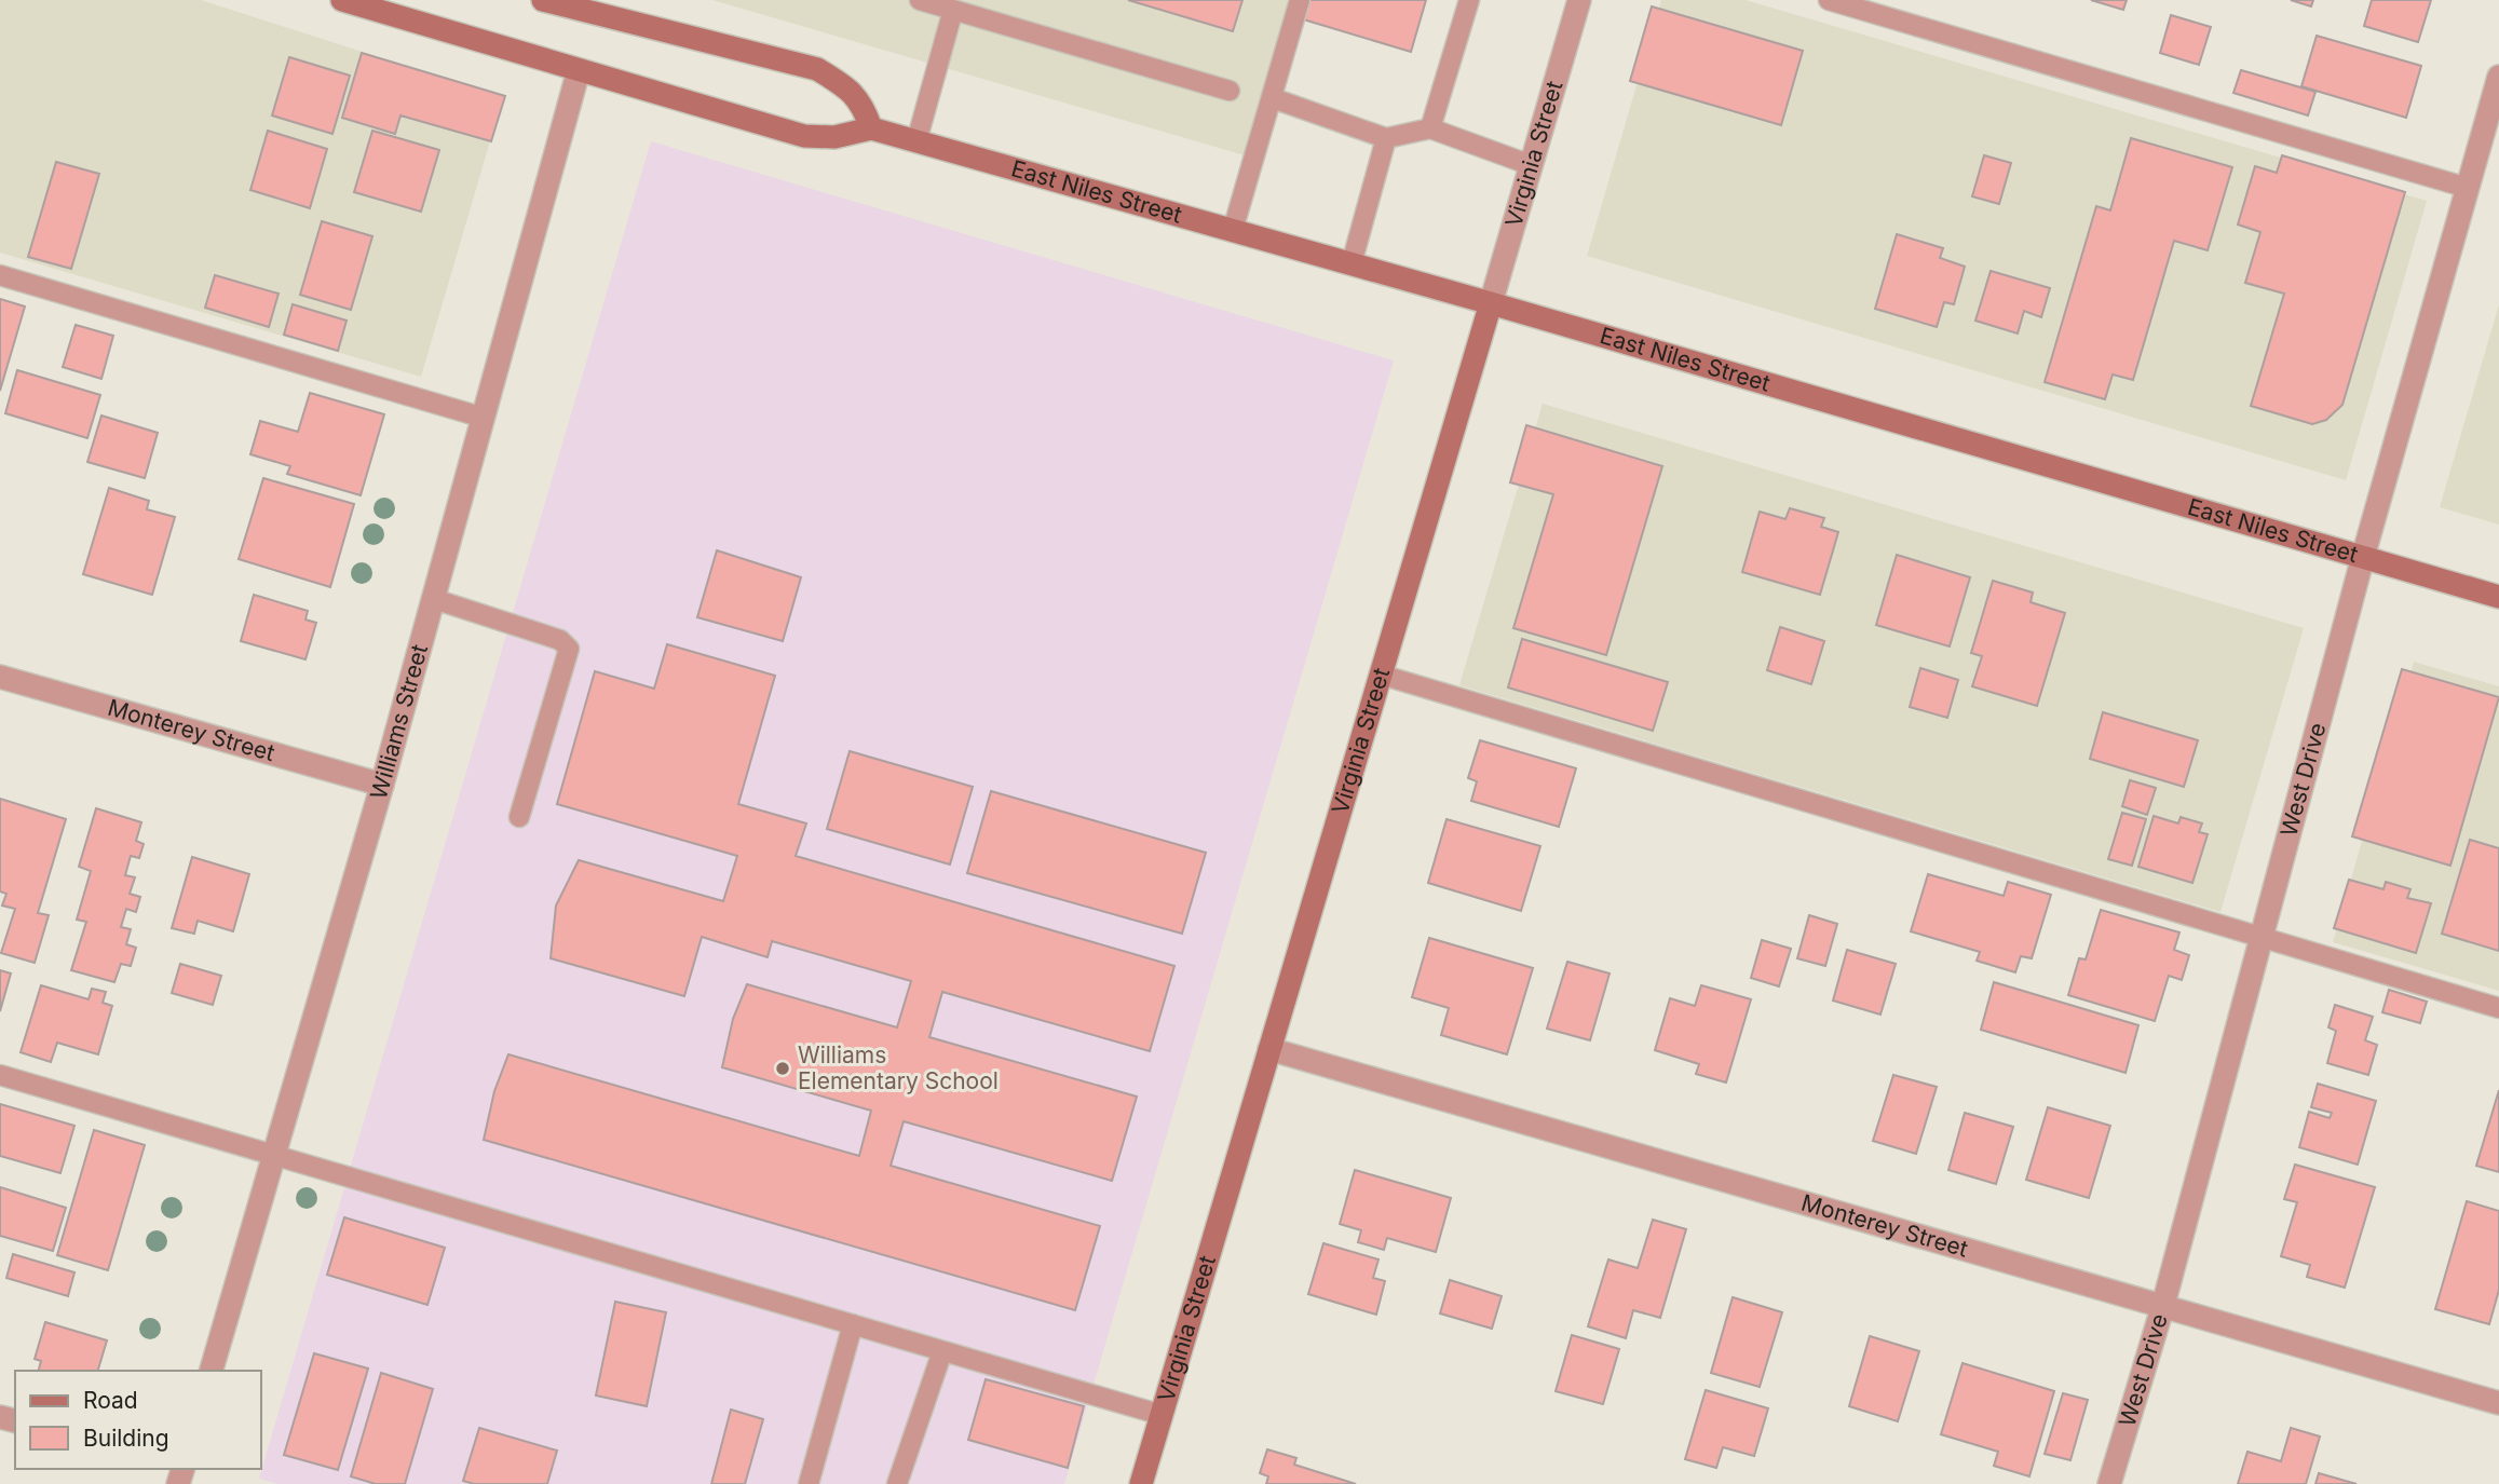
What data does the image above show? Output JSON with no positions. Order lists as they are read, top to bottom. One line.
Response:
{"streets":{"main road":["Virginia Street","East Niles Street"],"street":["Williams Street","Monterey Street","West Drive"]},"crossings":[["Virginia Street","East Niles Street"],["Virginia Street","Monterey Street"],["East Niles Street","Williams Street"],["East Niles Street","West Drive"],["Williams Street","Monterey Street"],["Monterey Street","West Drive"]],"places":["Williams Elementary School"],"legend":["Road","Building"]}
